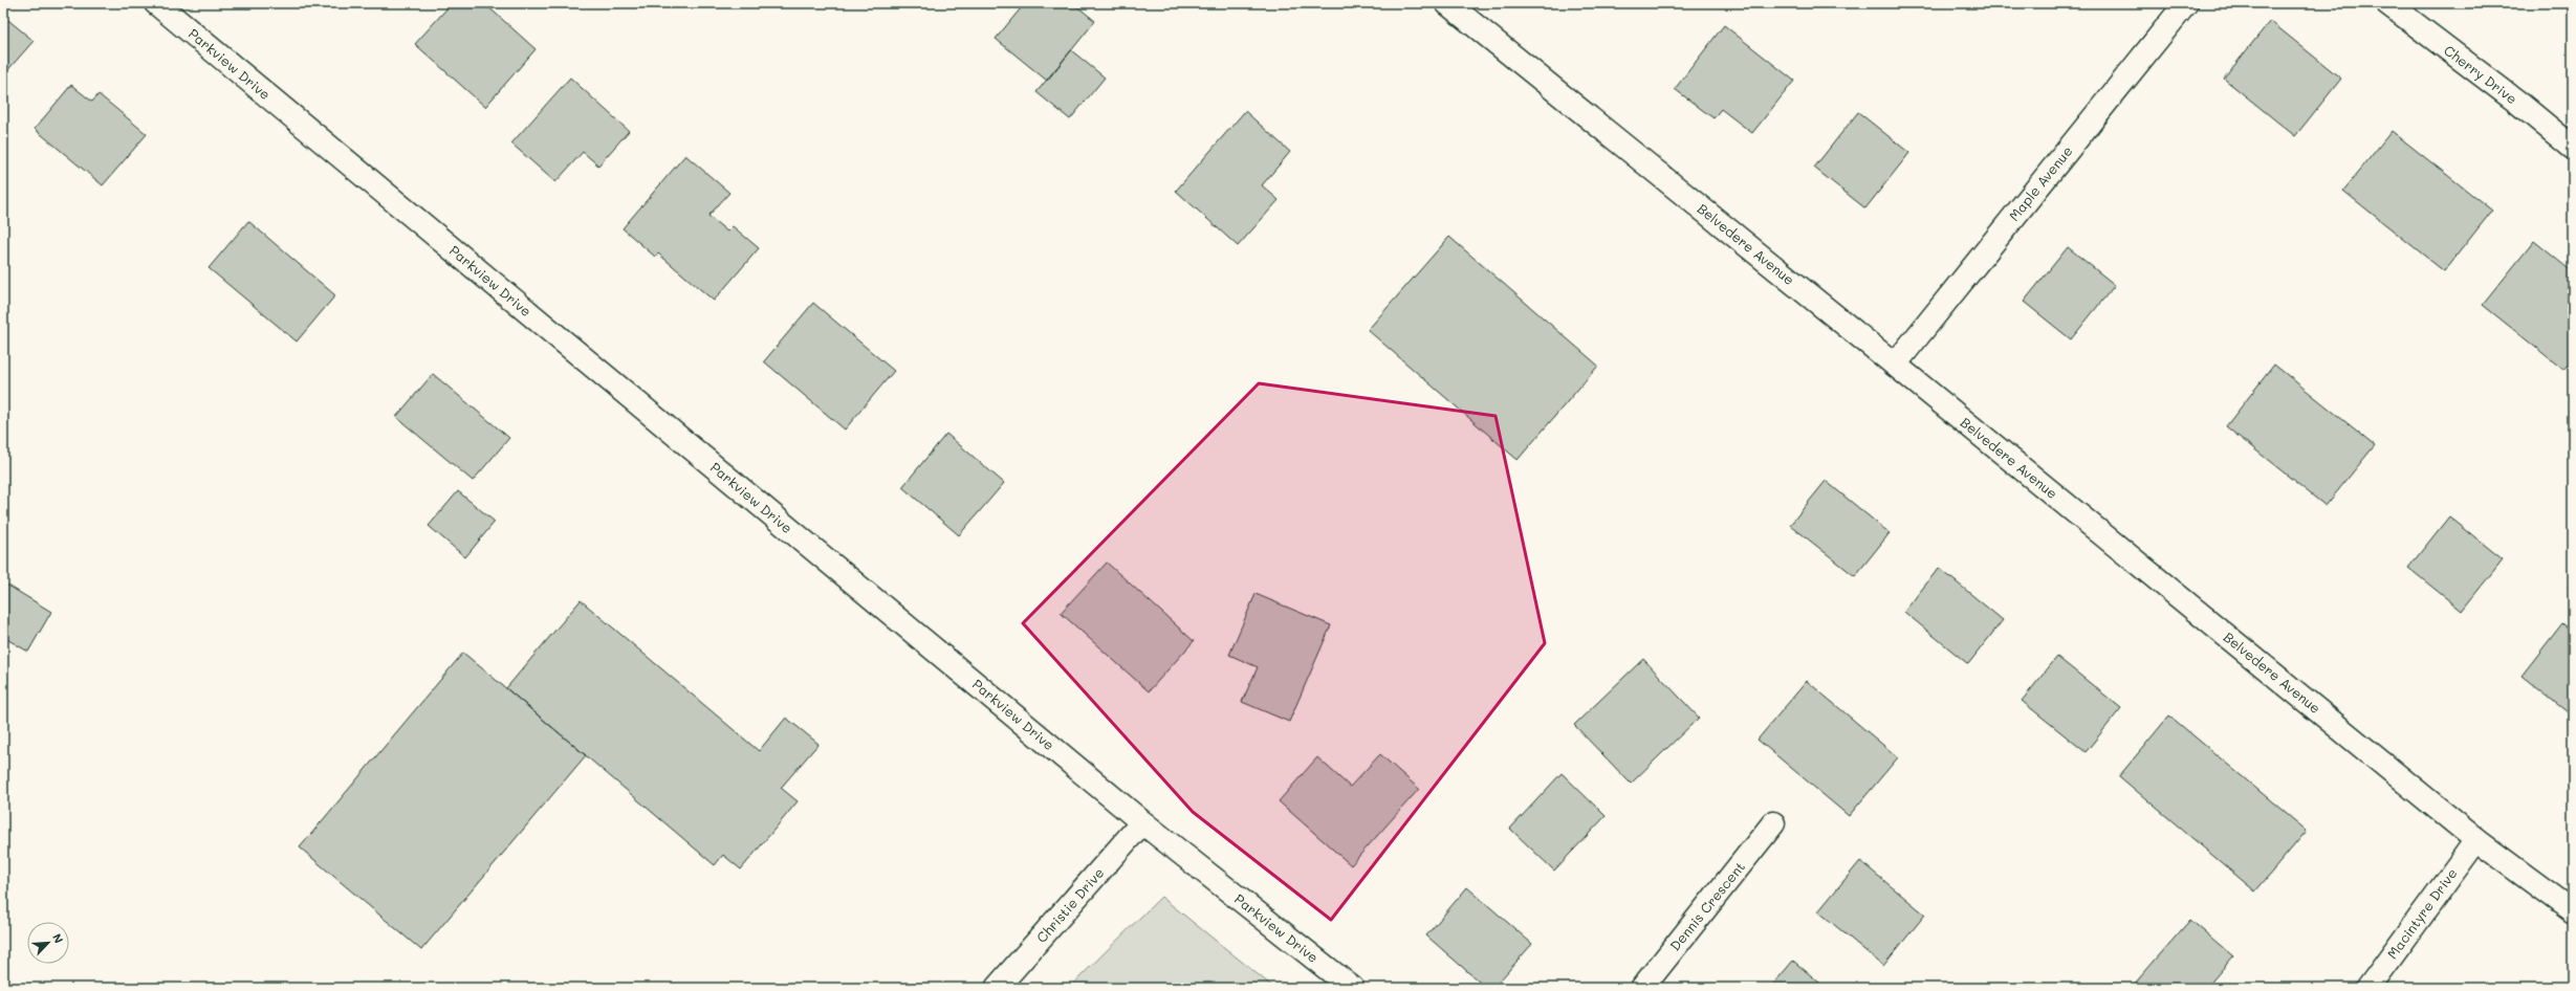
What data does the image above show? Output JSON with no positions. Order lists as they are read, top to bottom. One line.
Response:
{"streets":{"street":["Parkview Drive","Cherry Drive","Maple Avenue","Belvedere Avenue","Christie Drive","Dennis Crescent","Macintyre Drive"]},"crossings":[["Parkview Drive","Christie Drive"],["Maple Avenue","Belvedere Avenue"],["Belvedere Avenue","Macintyre Drive"]],"north":"top right"}
